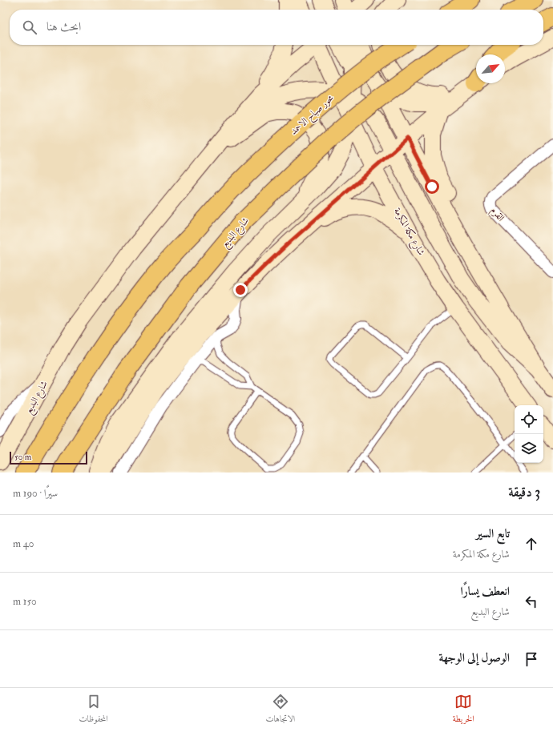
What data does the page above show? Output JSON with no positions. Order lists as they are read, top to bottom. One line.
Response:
{"streets":{"highway":["محور صباح الاحمد","شارع البديع"],"main road":["شارع مكة المكرمة"],"street":["القرم"]},"scale_bar":"50 m","north":"top right","page":{"search":"ابحث هنا","scale":"50 m","heading":["3 دقيقة","سيرًا · 190 m"],"list":[["تابع السير","شارع مكة المكرمة","40 m"],["انعطف يسارًا","شارع البديع","150 m"],"الوصول إلى الوجهة"],"nav":["الخريطة","الاتجاهات","المحفوظات"]}}
